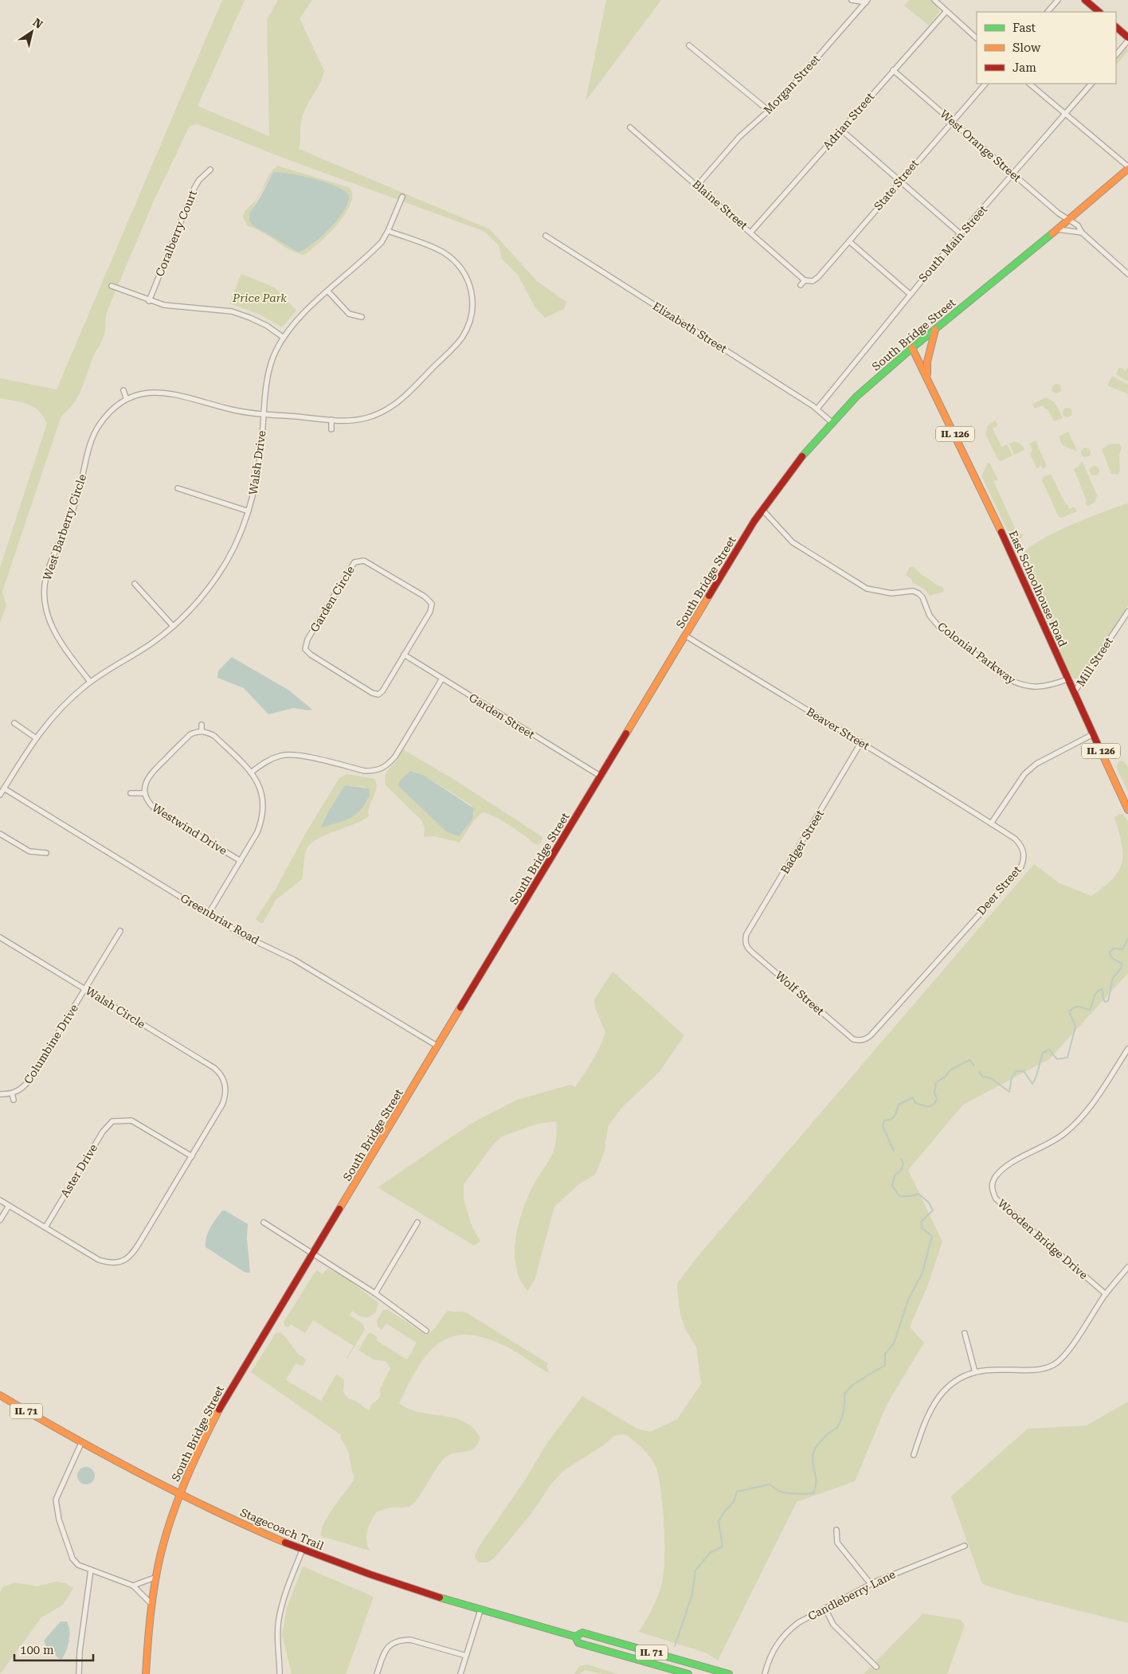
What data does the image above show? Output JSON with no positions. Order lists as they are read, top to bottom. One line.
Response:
{"streets":{"main road":["South Bridge Street","IL 126","East Schoolhouse Road","IL 71","Stagecoach Trail"],"street":["Morgan Street","Adrian Street","West Orange Street","State Street","Blaine Street","Coralberry Court","South Main Street","Elizabeth Street","Walsh Drive","West Barberry Circle","Garden Circle","Colonial Parkway","Mill Street","Garden Street","Beaver Street","Westwind Drive","Badger Street","Deer Street","Greenbriar Road","Wolf Street","Walsh Circle","Columbine Drive","Aster Drive","Wooden Bridge Drive","Candleberry Lane"]},"crossings":[["Morgan Street","Blaine Street"],["Adrian Street","West Orange Street"],["Adrian Street","Blaine Street"],["West Orange Street","State Street"],["West Orange Street","South Main Street"],["West Orange Street","South Bridge Street"],["State Street","Blaine Street"],["South Main Street","Elizabeth Street"],["Elizabeth Street","South Bridge Street"],["South Bridge Street","East Schoolhouse Road"],["South Bridge Street","Colonial Parkway"],["South Bridge Street","Garden Street"],["South Bridge Street","Beaver Street"],["South Bridge Street","Greenbriar Road"],["South Bridge Street","Stagecoach Trail"],["Walsh Drive","West Barberry Circle"],["Walsh Drive","Greenbriar Road"],["East Schoolhouse Road","Colonial Parkway"],["East Schoolhouse Road","Mill Street"],["Garden Circle","Garden Street"],["Beaver Street","Badger Street"],["Beaver Street","Deer Street"],["Badger Street","Wolf Street"],["Deer Street","Wolf Street"],["Walsh Circle","Columbine Drive"]],"parks":["Price Park"],"legend":["Fast","Slow","Jam"],"scale_bar":"100 m","north":"top right"}
